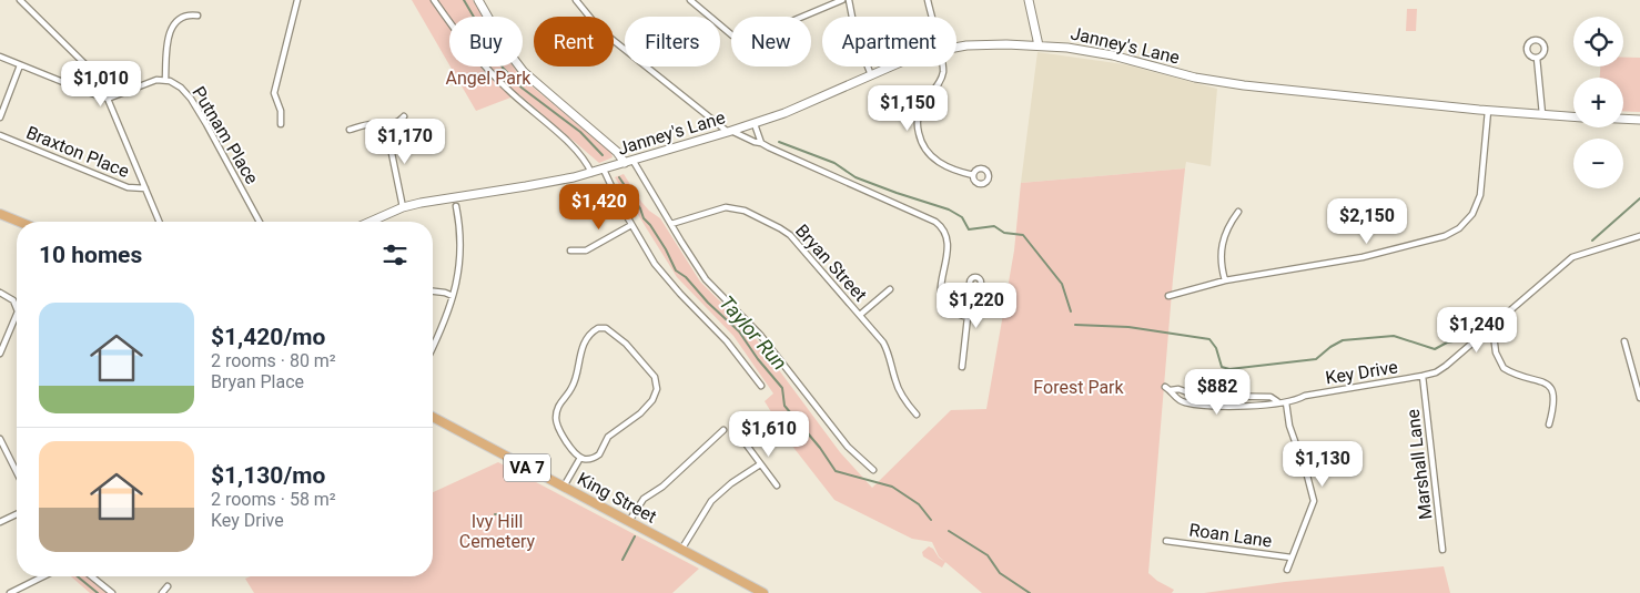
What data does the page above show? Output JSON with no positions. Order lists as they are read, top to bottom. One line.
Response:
{"streets":{"main road":["Janney's Lane","VA 7","King Street"],"street":["Putnam Place","Braxton Place","Bryan Street","Key Drive","Marshall Lane","Roan Lane"]},"crossings":[["Key Drive","Marshall Lane"]],"water":["Taylor Run"],"parks":["Angel Park","Forest Park","Ivy Hill Cemetery"],"page":{"map_buttons":["+","−"],"chip":["Buy","Rent","Filters","New","Apartment"],"price":["$1,010","$1,150","$1,170","$1,420","$2,150","$1,220","$1,240","$882","$1,610","$1,130"],"heading":"10 homes","list":[{"name":"$1,420/mo","note":"2 rooms · 80 m² · Bryan Place"},{"name":"$1,130/mo","note":"2 rooms · 58 m² · Key Drive"}]}}
